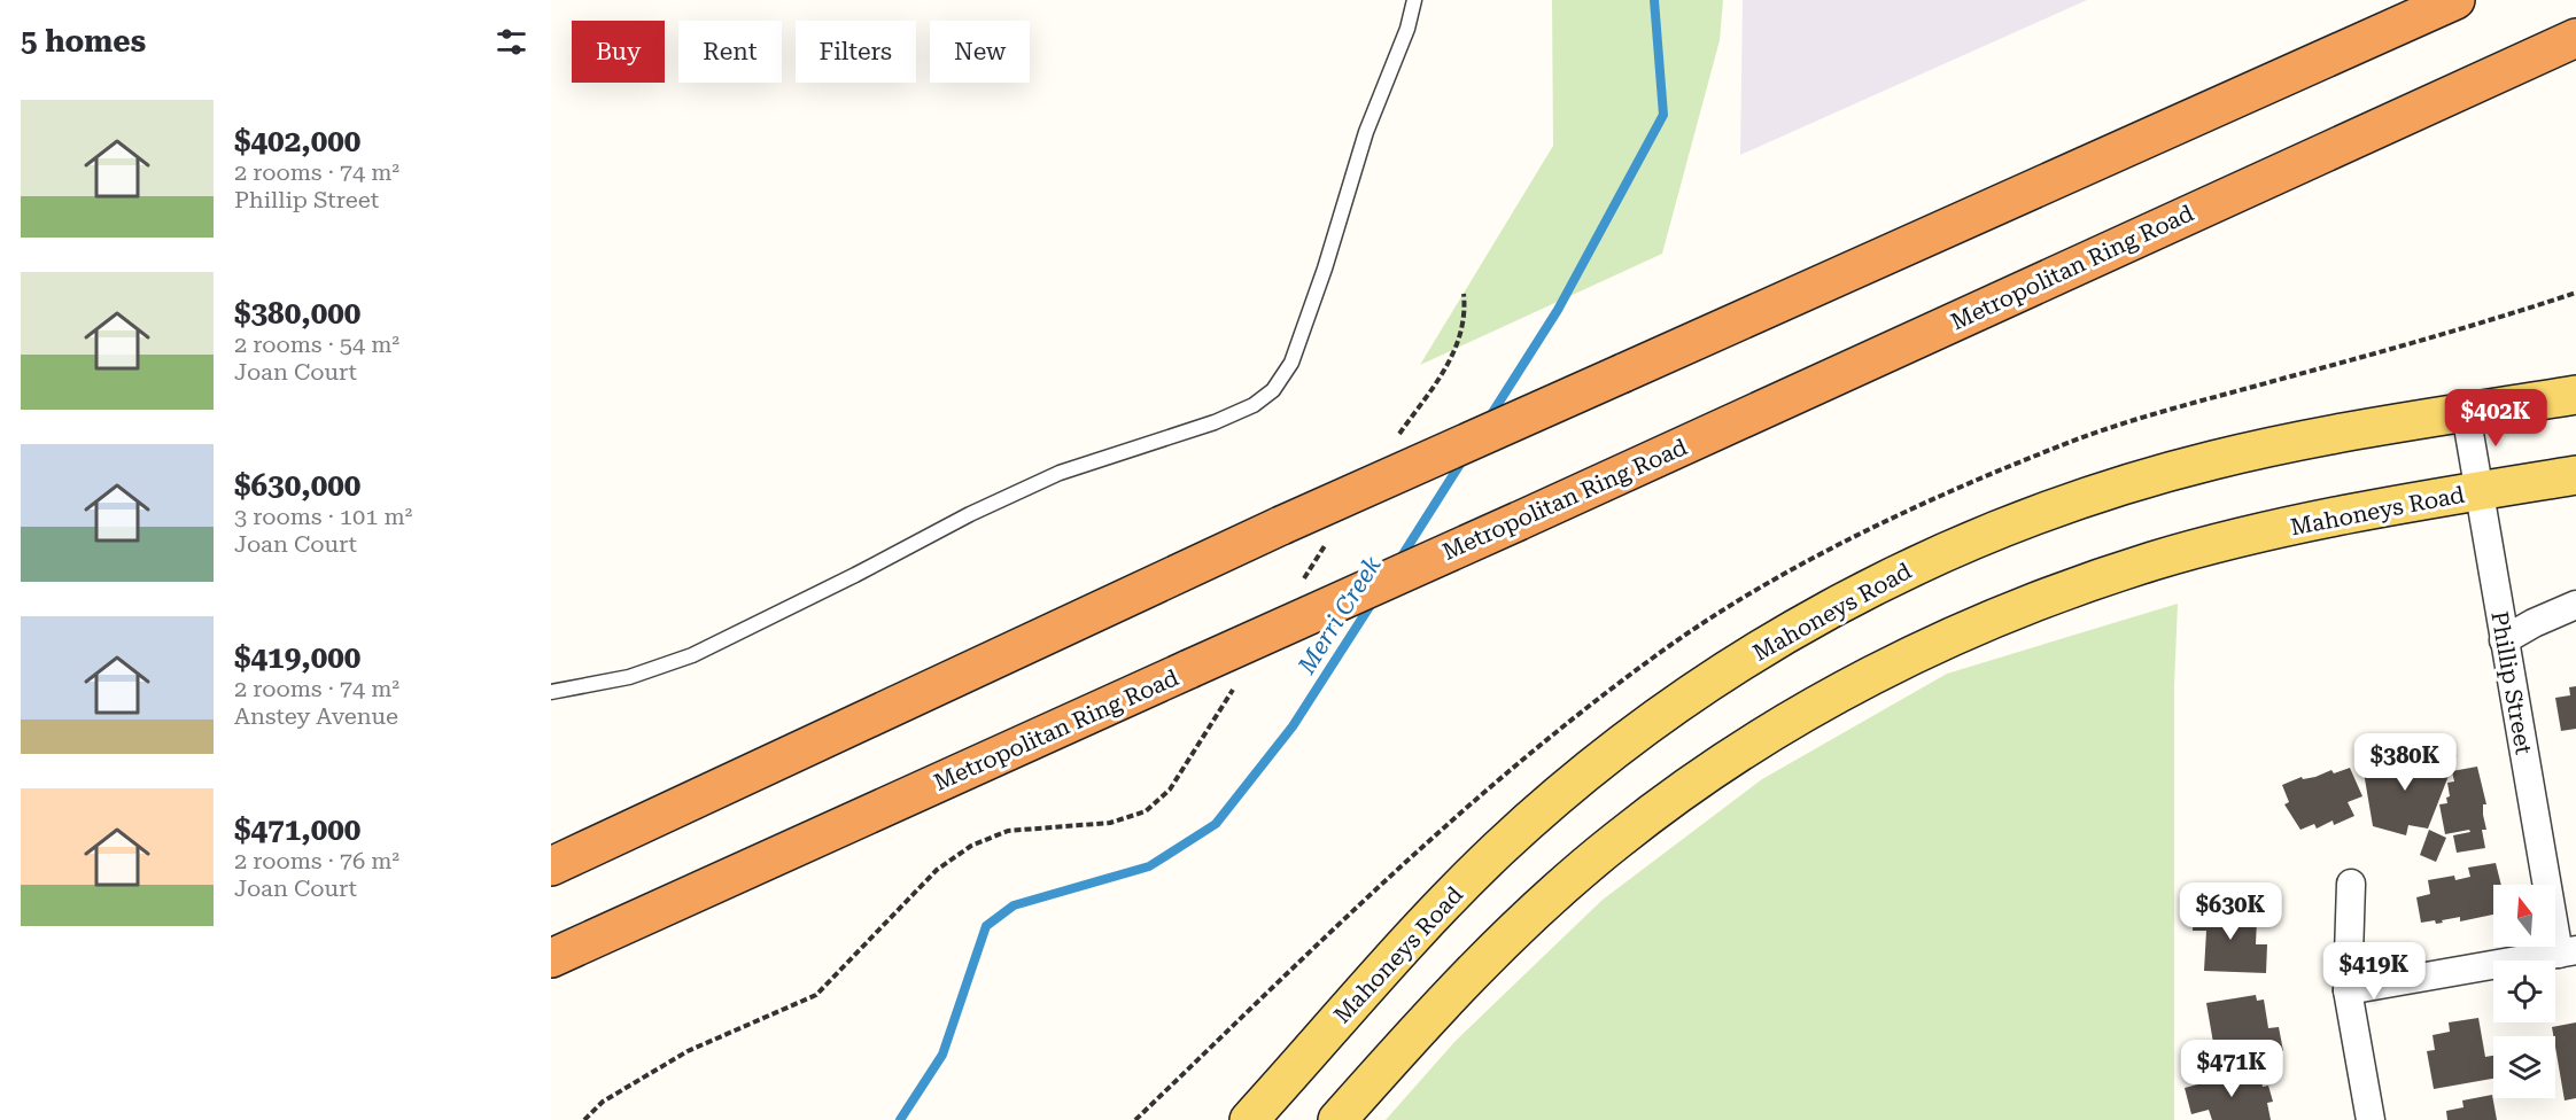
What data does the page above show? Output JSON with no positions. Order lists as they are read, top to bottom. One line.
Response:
{"streets":{"highway":["Metropolitan Ring Road"],"main road":["Mahoneys Road"],"street":["Phillip Street"]},"crossings":[["Mahoneys Road","Phillip Street"]],"water":["Merri Creek"],"north":"top","page":{"heading":"5 homes","chip":["Buy","Rent","Filters","New"],"list":[{"name":"$402,000","note":"2 rooms · 74 m² · Phillip Street"},{"name":"$380,000","note":"2 rooms · 54 m² · Joan Court"},{"name":"$630,000","note":"3 rooms · 101 m² · Joan Court"},{"name":"$419,000","note":"2 rooms · 74 m² · Anstey Avenue"},{"name":"$471,000","note":"2 rooms · 76 m² · Joan Court"}],"price":["$402K","$380K","$630K","$419K","$471K"]}}
